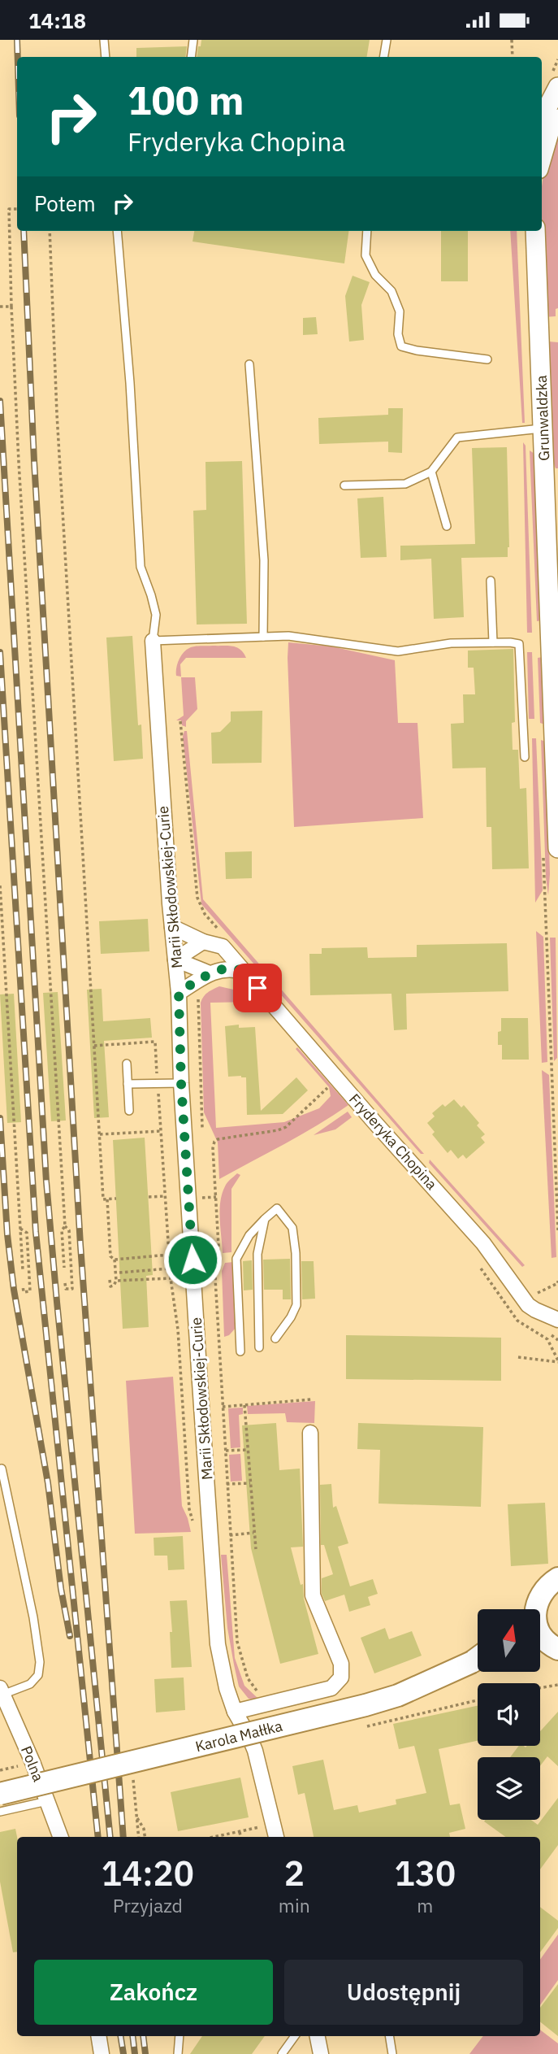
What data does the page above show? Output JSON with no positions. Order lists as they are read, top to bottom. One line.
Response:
{"streets":{"main road":["Karola Małłka"],"street":["Grunwaldzka","Marii Skłodowskiej-Curie","Fryderyka Chopina","Polna"]},"crossings":[["Marii Skłodowskiej-Curie","Fryderyka Chopina"]],"north":"top","page":{"status":"14:18","turn":["100 m","Fryderyka Chopina"],"then":"Potem","eta":["14:20","Przyjazd","2","min","130","m"],"buttons":["Zakończ","Udostępnij"]}}
